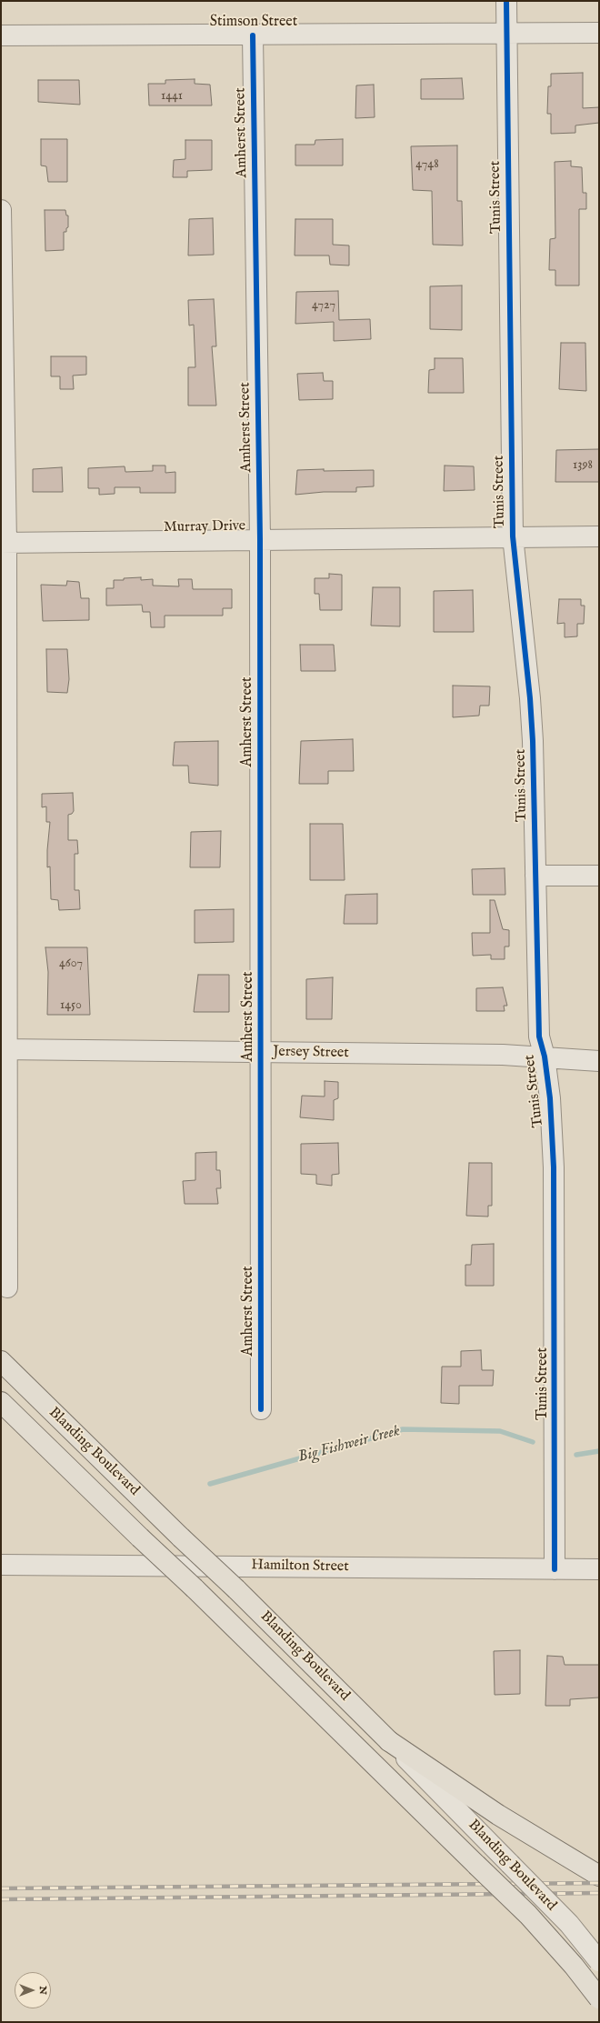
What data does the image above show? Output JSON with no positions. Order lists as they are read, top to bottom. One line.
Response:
{"streets":{"main road":["Blanding Boulevard"],"street":["Stimson Street","Amherst Street","Tunis Street","Murray Drive","Jersey Street","Hamilton Street"]},"crossings":[["Stimson Street","Amherst Street"],["Stimson Street","Tunis Street"],["Amherst Street","Murray Drive"],["Amherst Street","Jersey Street"],["Tunis Street","Murray Drive"],["Tunis Street","Jersey Street"],["Tunis Street","Hamilton Street"]],"water":["Big Fishweir Creek"],"house_numbers":["1441","4748","4727","1398","4607","1450"],"north":"right"}
